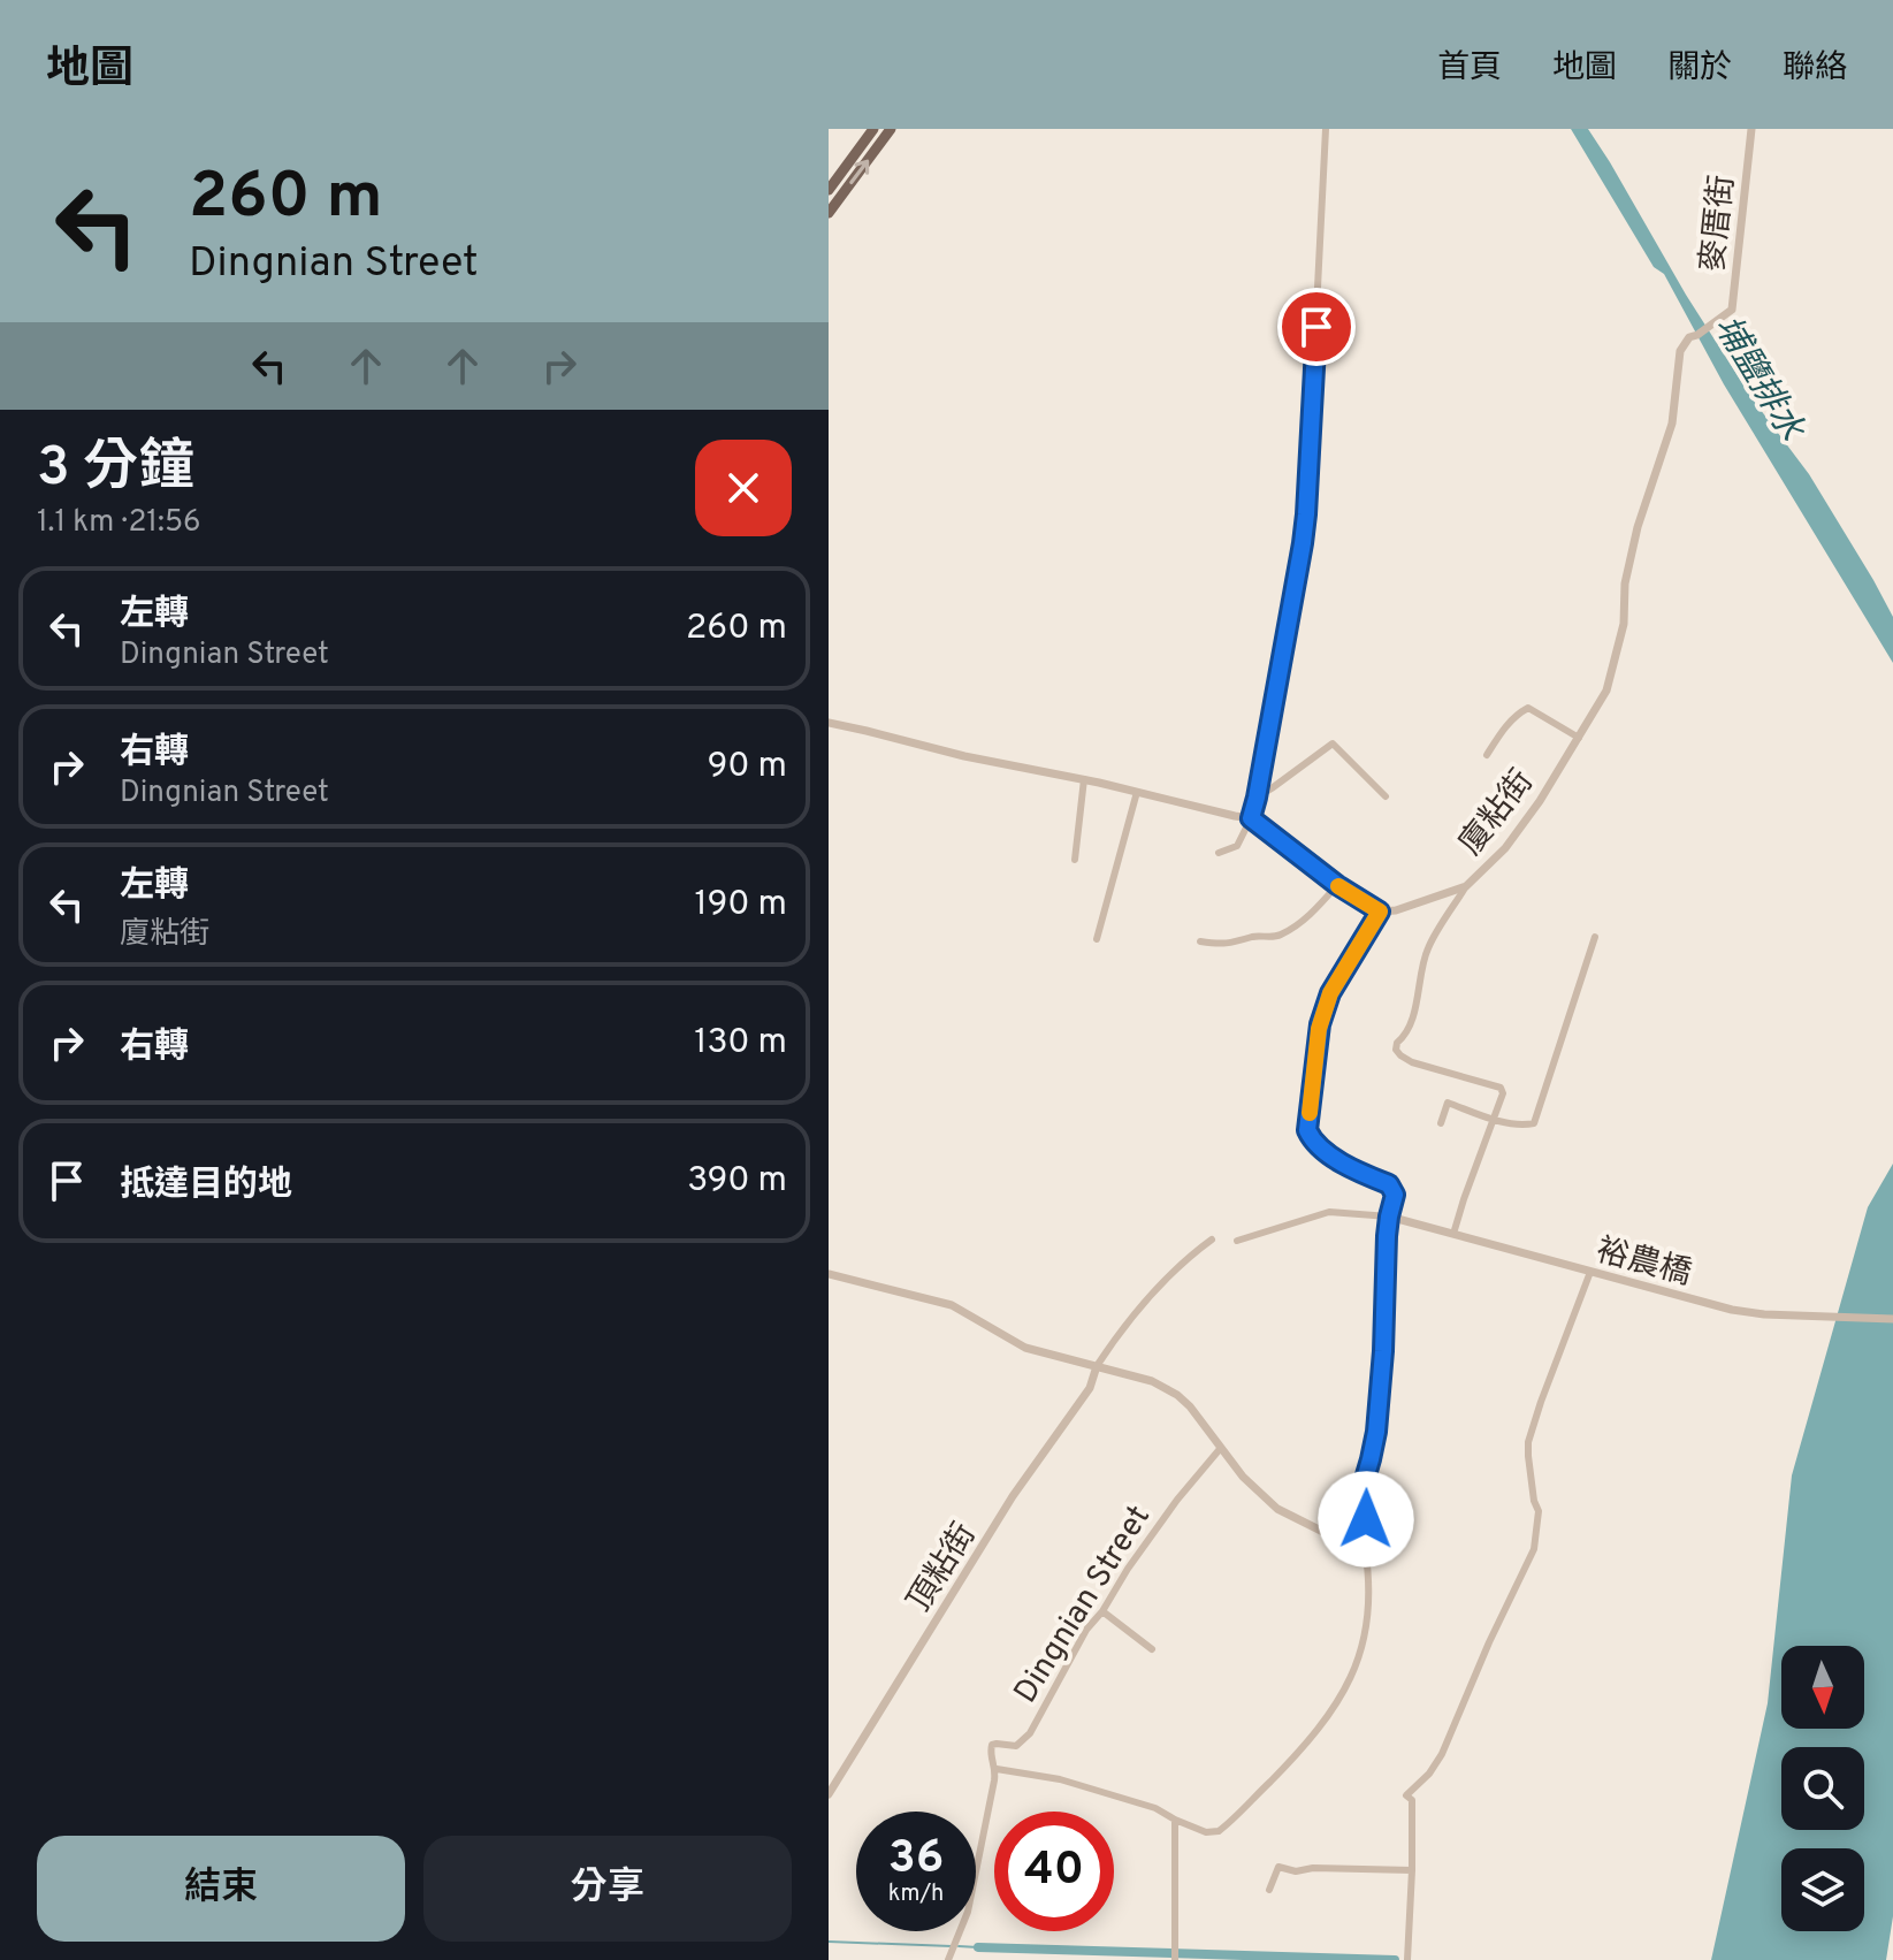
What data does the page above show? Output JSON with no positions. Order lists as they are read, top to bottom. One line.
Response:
{"streets":{"street":["麥厝街","廈粘街","裕農橋","頂粘街","Dingnian Street"]},"crossings":[["麥厝街","廈粘街"]],"water":["埔鹽排水"],"north":"bottom","page":{"header":"地圖","nav":["首頁","地圖","關於","聯絡"],"turn":["260 m","Dingnian Street"],"heading":["3 分鐘","1.1 km · 21:56"],"list":[{"name":"左轉","note":"Dingnian Street","value":"260 m"},{"name":"右轉","note":"Dingnian Street","value":"90 m"},{"name":"左轉","note":"廈粘街","value":"190 m"},{"name":"右轉","value":"130 m"},{"name":"抵達目的地","value":"390 m"}],"speed":"36 km/h","limit":"40","buttons":["結束","分享"]}}
